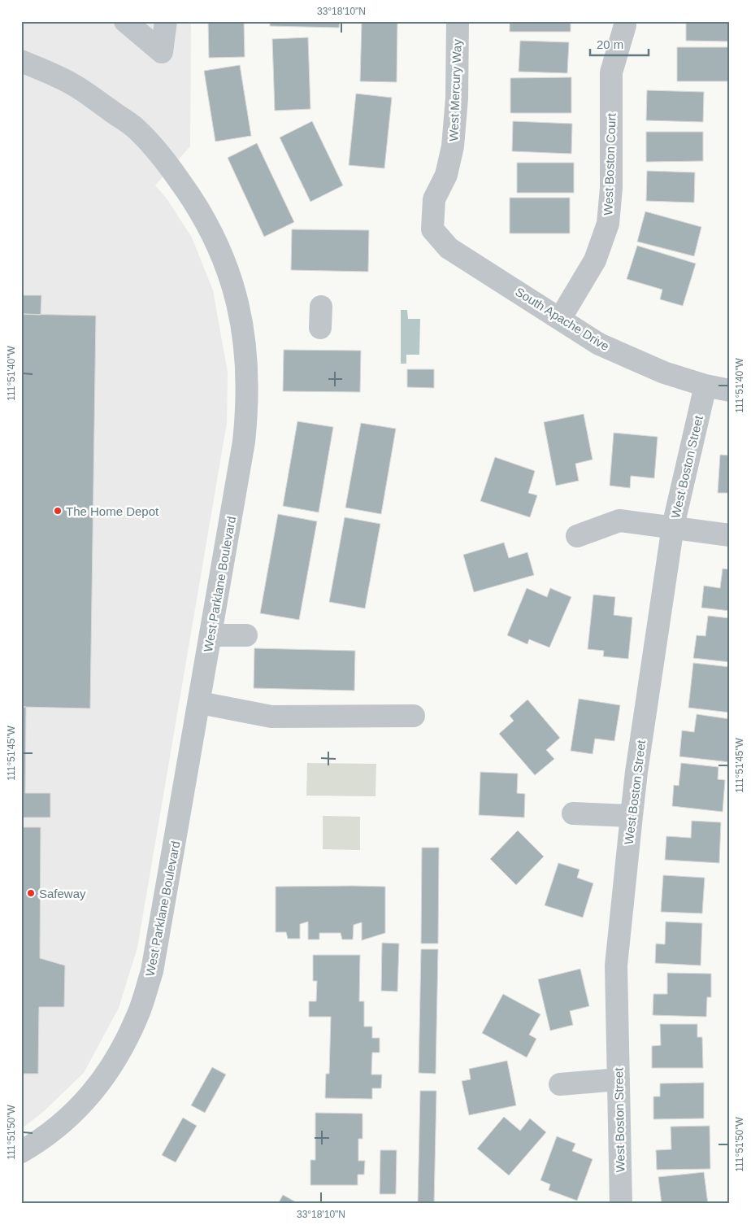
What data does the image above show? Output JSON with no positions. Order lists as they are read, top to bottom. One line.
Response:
{"streets":{"street":["West Mercury Way","West Boston Court","South Apache Drive","West Boston Street","West Parklane Boulevard"]},"crossings":[["West Mercury Way","South Apache Drive"],["West Boston Court","South Apache Drive"],["South Apache Drive","West Boston Street"]],"places":["The Home Depot","Safeway"],"scale_bar":"20 m","coordinates":["33°18'10\"N","111°51'40\"W","111°51'45\"W","111°51'50\"W"]}
